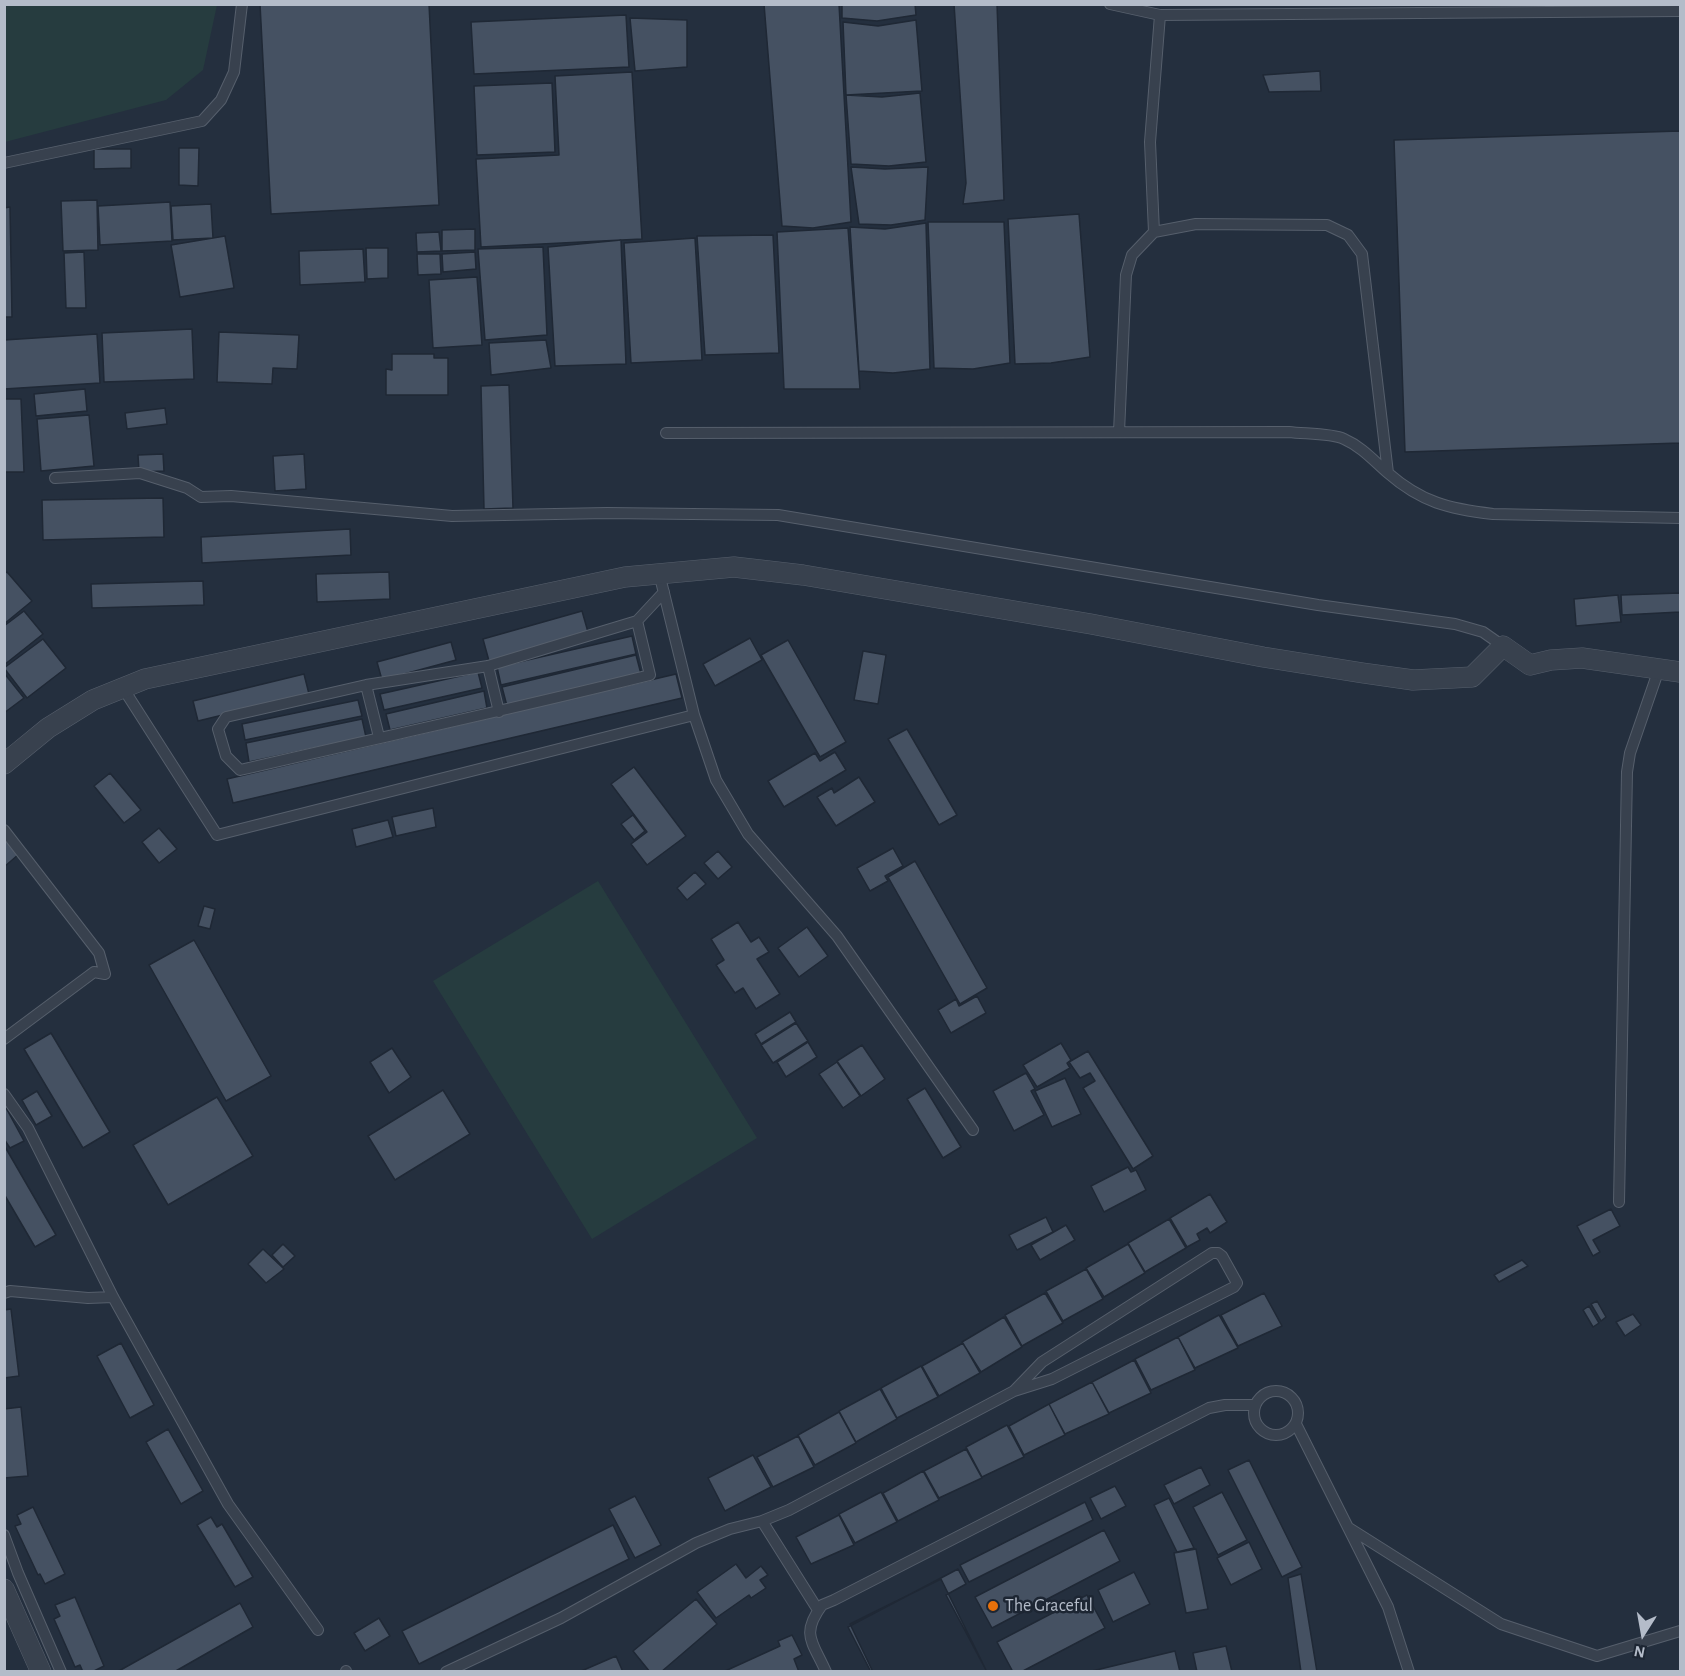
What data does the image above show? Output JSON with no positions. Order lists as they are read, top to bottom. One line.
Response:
{"places":["The Graceful"],"north":"bottom"}
